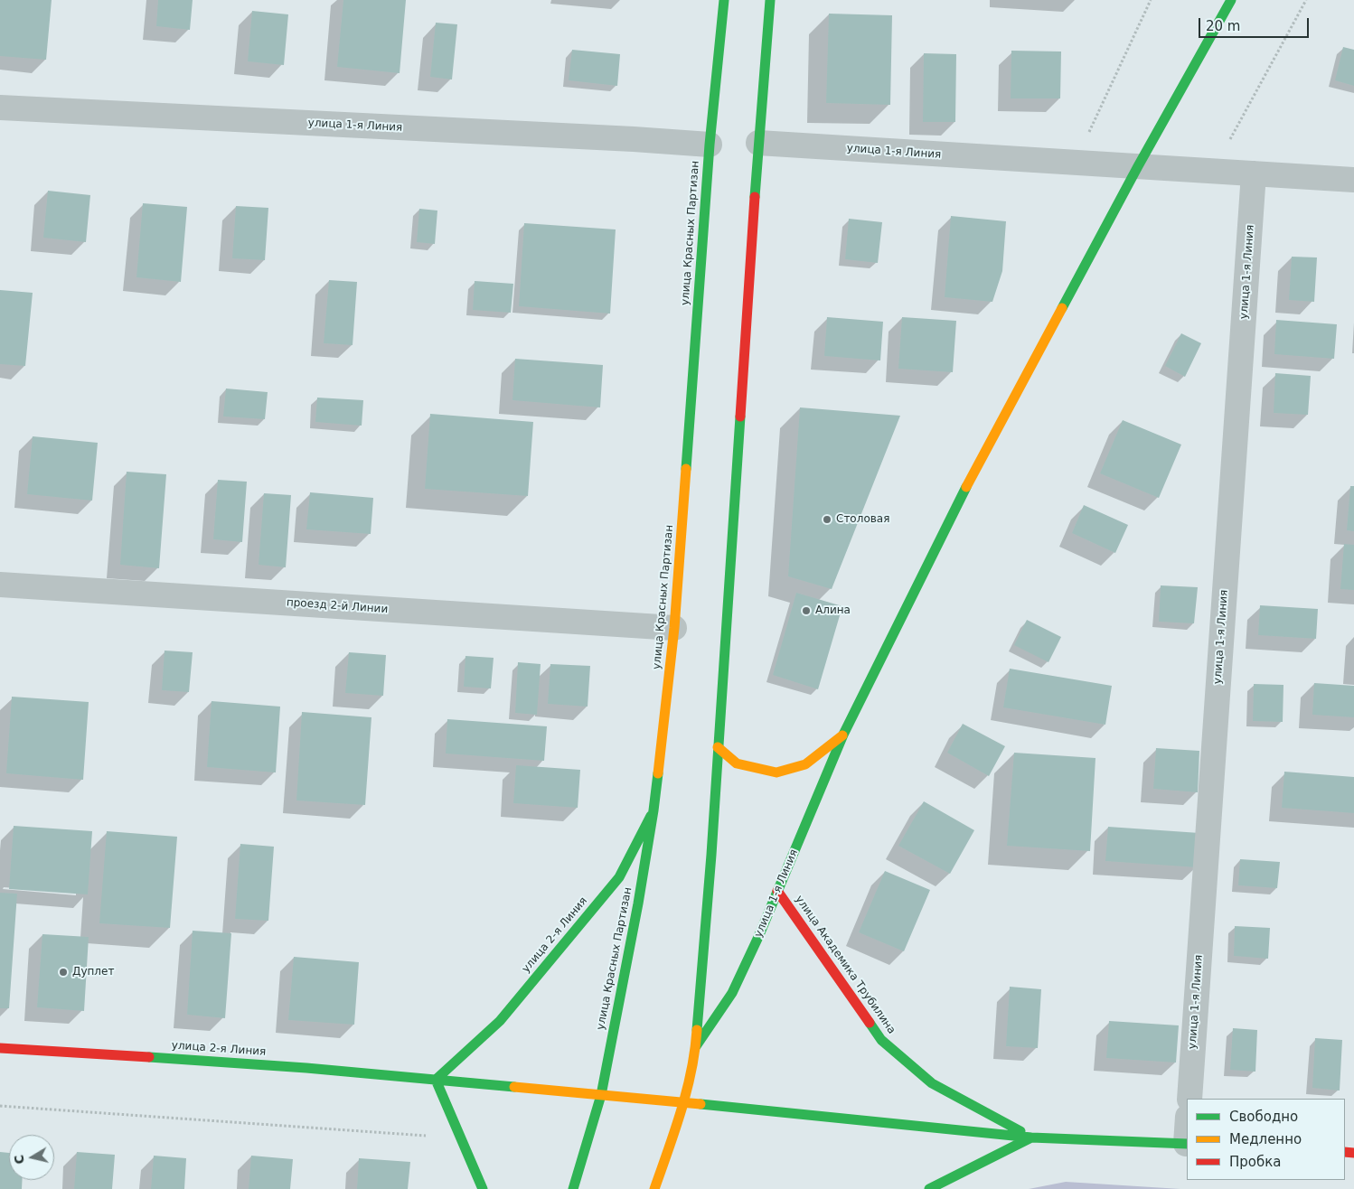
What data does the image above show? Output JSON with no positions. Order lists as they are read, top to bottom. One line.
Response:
{"streets":{"main road":["улица 1-я Линия","улица Красных Партизан","улица 2-я Линия","улица Академика Трубилина"],"street":["проезд 2-й Линии"]},"crossings":[["улица 1-я Линия","улица Красных Партизан"],["улица 1-я Линия","улица Академика Трубилина"],["улица Красных Партизан","проезд 2-й Линии"],["улица Красных Партизан","улица 2-я Линия"],["улица 2-я Линия","улица Академика Трубилина"]],"places":["Столовая","Алина","Дуплет"],"legend":["Свободно","Медленно","Пробка"],"scale_bar":"20 m","north":"left"}
